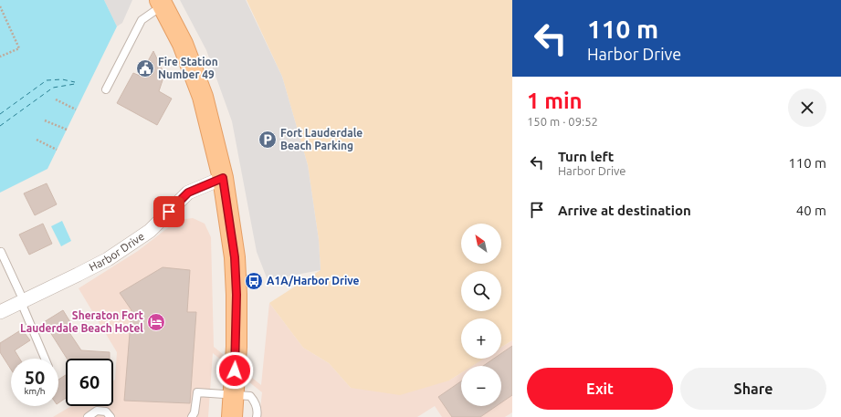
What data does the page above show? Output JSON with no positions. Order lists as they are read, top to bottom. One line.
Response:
{"streets":{"street":["Harbor Drive"]},"places":{"public building":["Fire Station Number 49"],"parking":["Fort Lauderdale Beach Parking"],"bus stop":["A1A/Harbor Drive"],"hotel":["Sheraton Fort Lauderdale Beach Hotel"]},"north":"top left","page":{"turn":["110 m","Harbor Drive"],"heading":["1 min","150 m · 09:52"],"list":[{"name":"Turn left","note":"Harbor Drive","value":"110 m"},{"name":"Arrive at destination","value":"40 m"}],"map_buttons":["+","−"],"speed":"50 km/h","limit":"60","buttons":["Exit","Share"]}}
